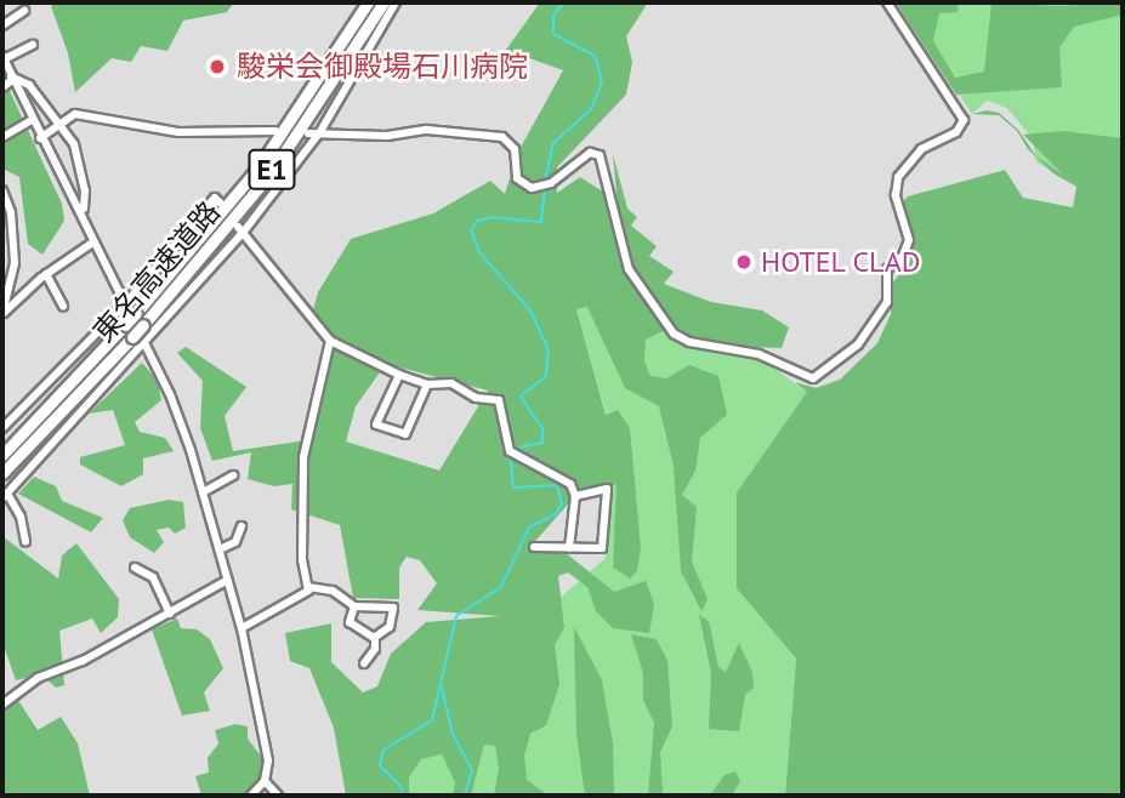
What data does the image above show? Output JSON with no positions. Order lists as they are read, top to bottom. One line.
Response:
{"streets":{"highway":["E1","東名高速道路"]},"places":["駿栄会御殿場石川病院","HOTEL CLAD"]}
